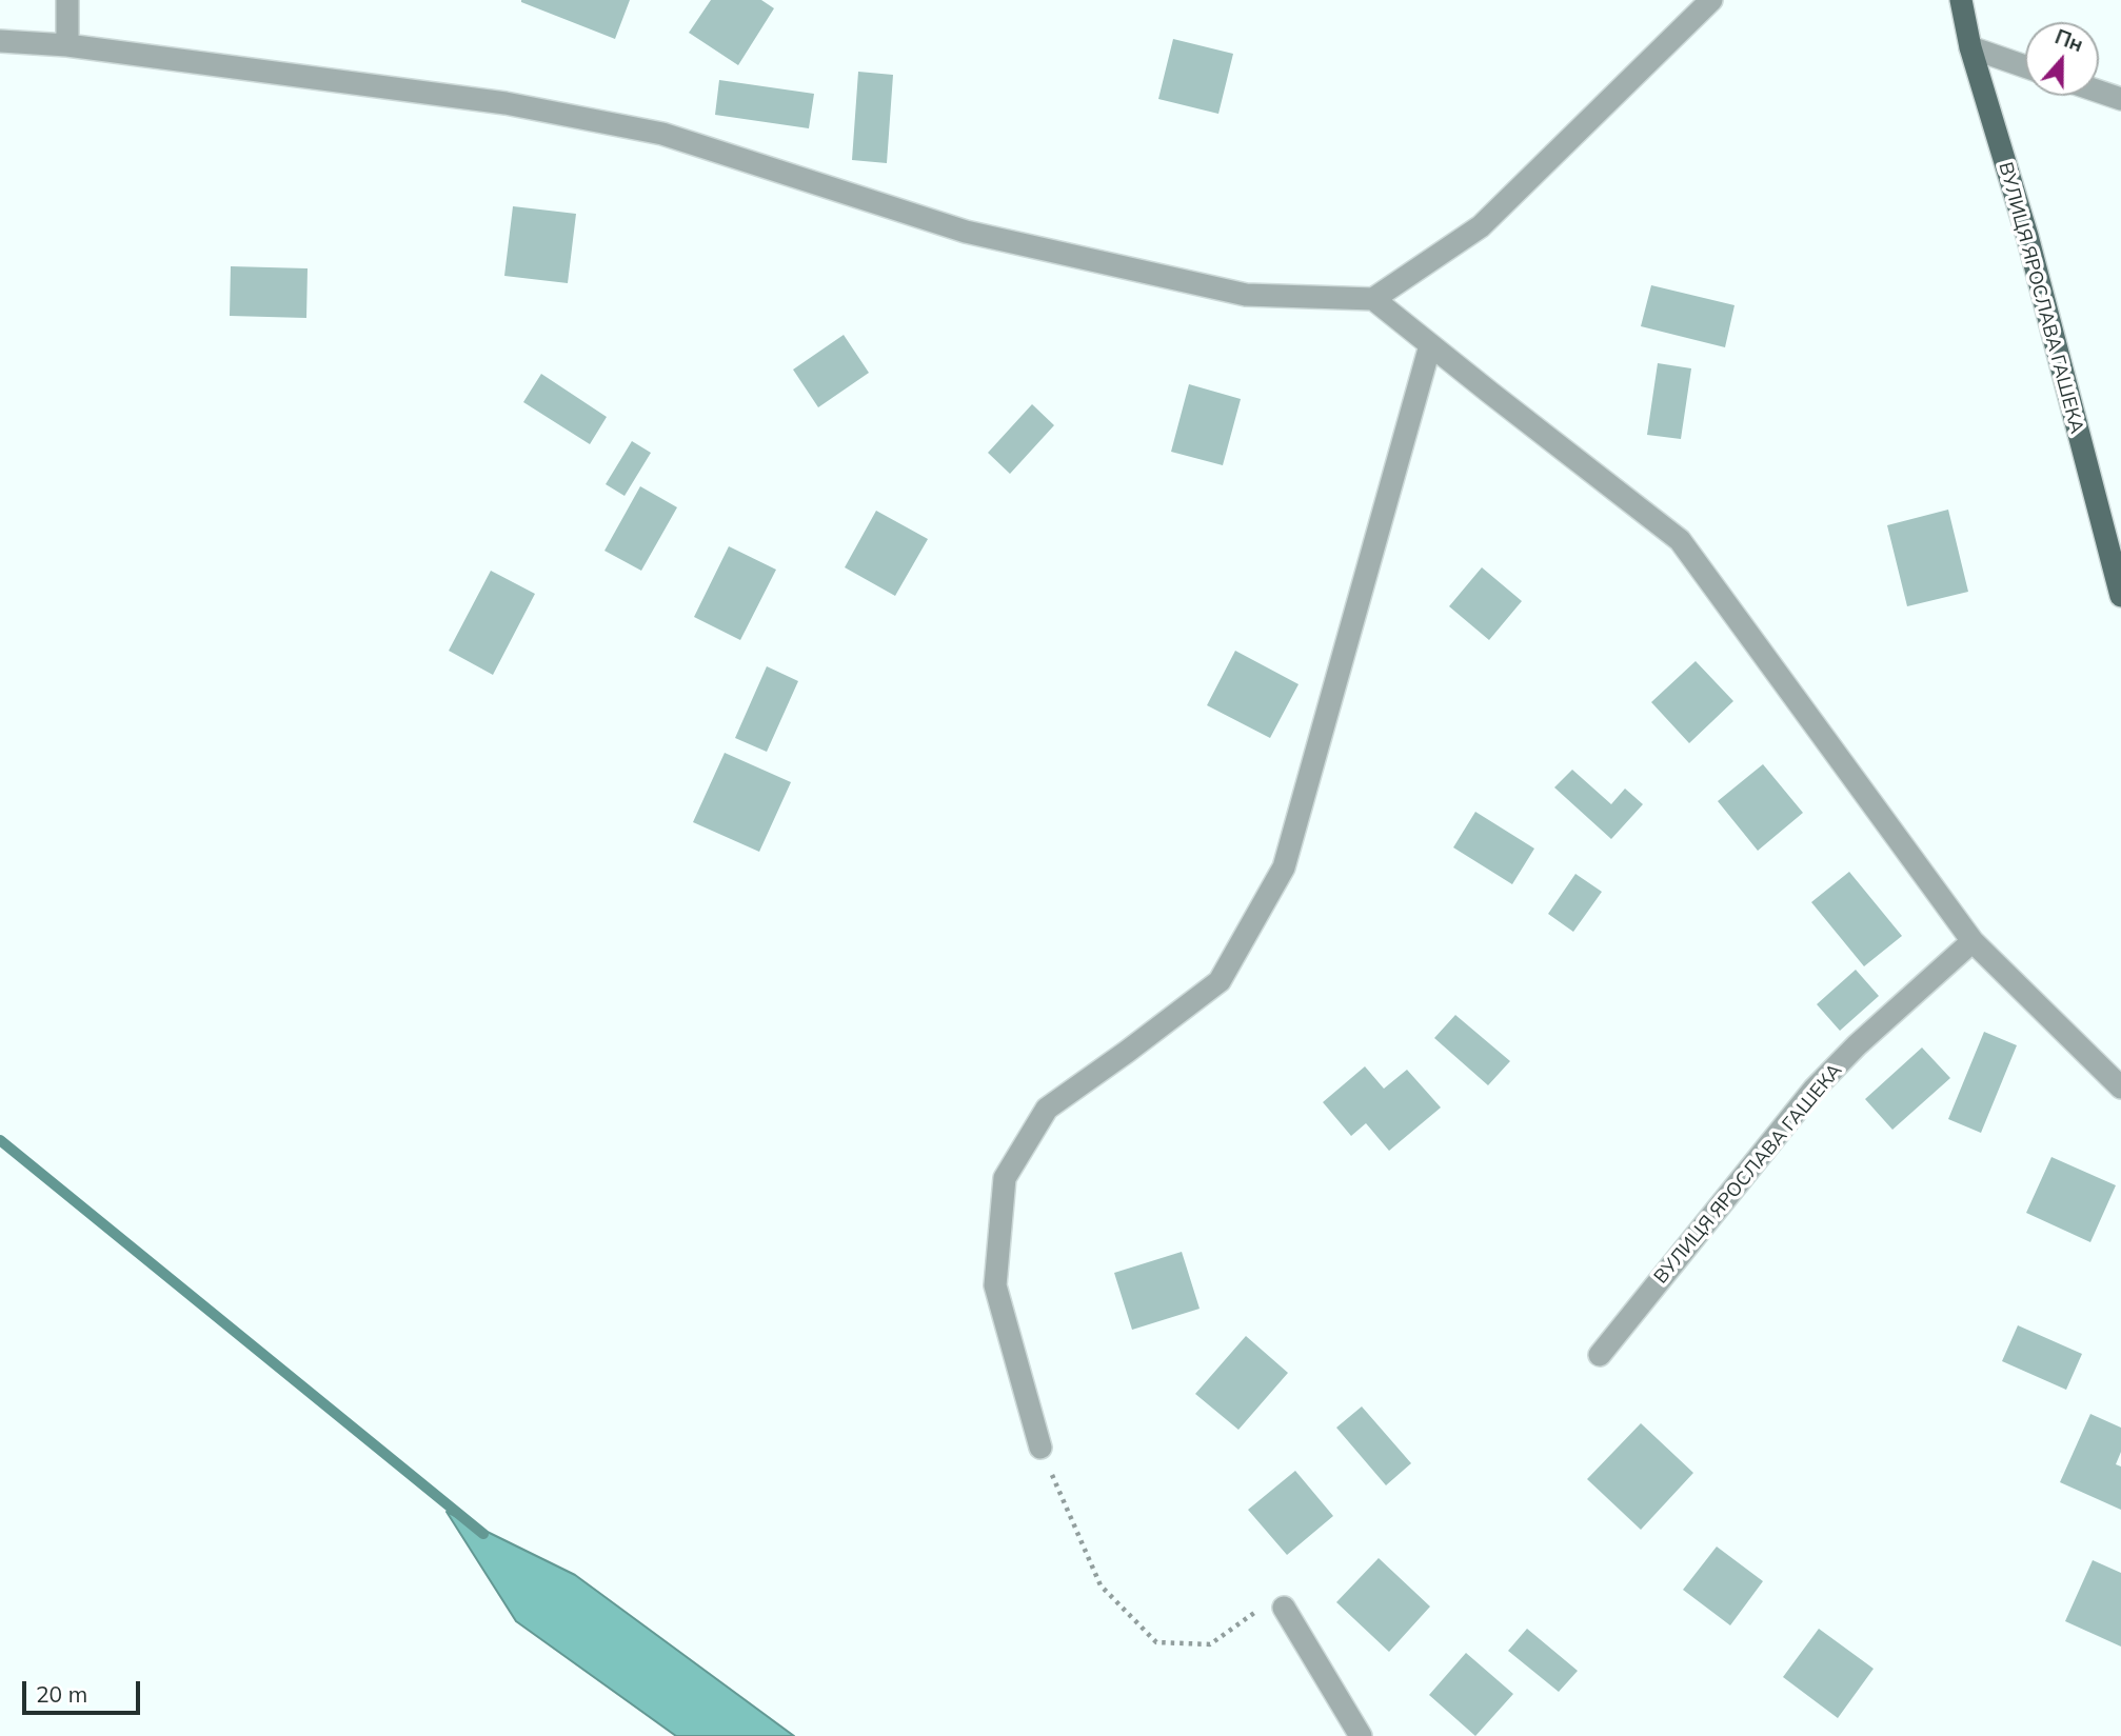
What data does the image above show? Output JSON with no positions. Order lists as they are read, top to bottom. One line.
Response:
{"streets":{"main road":["ВУЛИЦЯ ЯРОСЛАВА ГАШЕКА"]},"scale_bar":"20 m","north":"top"}
